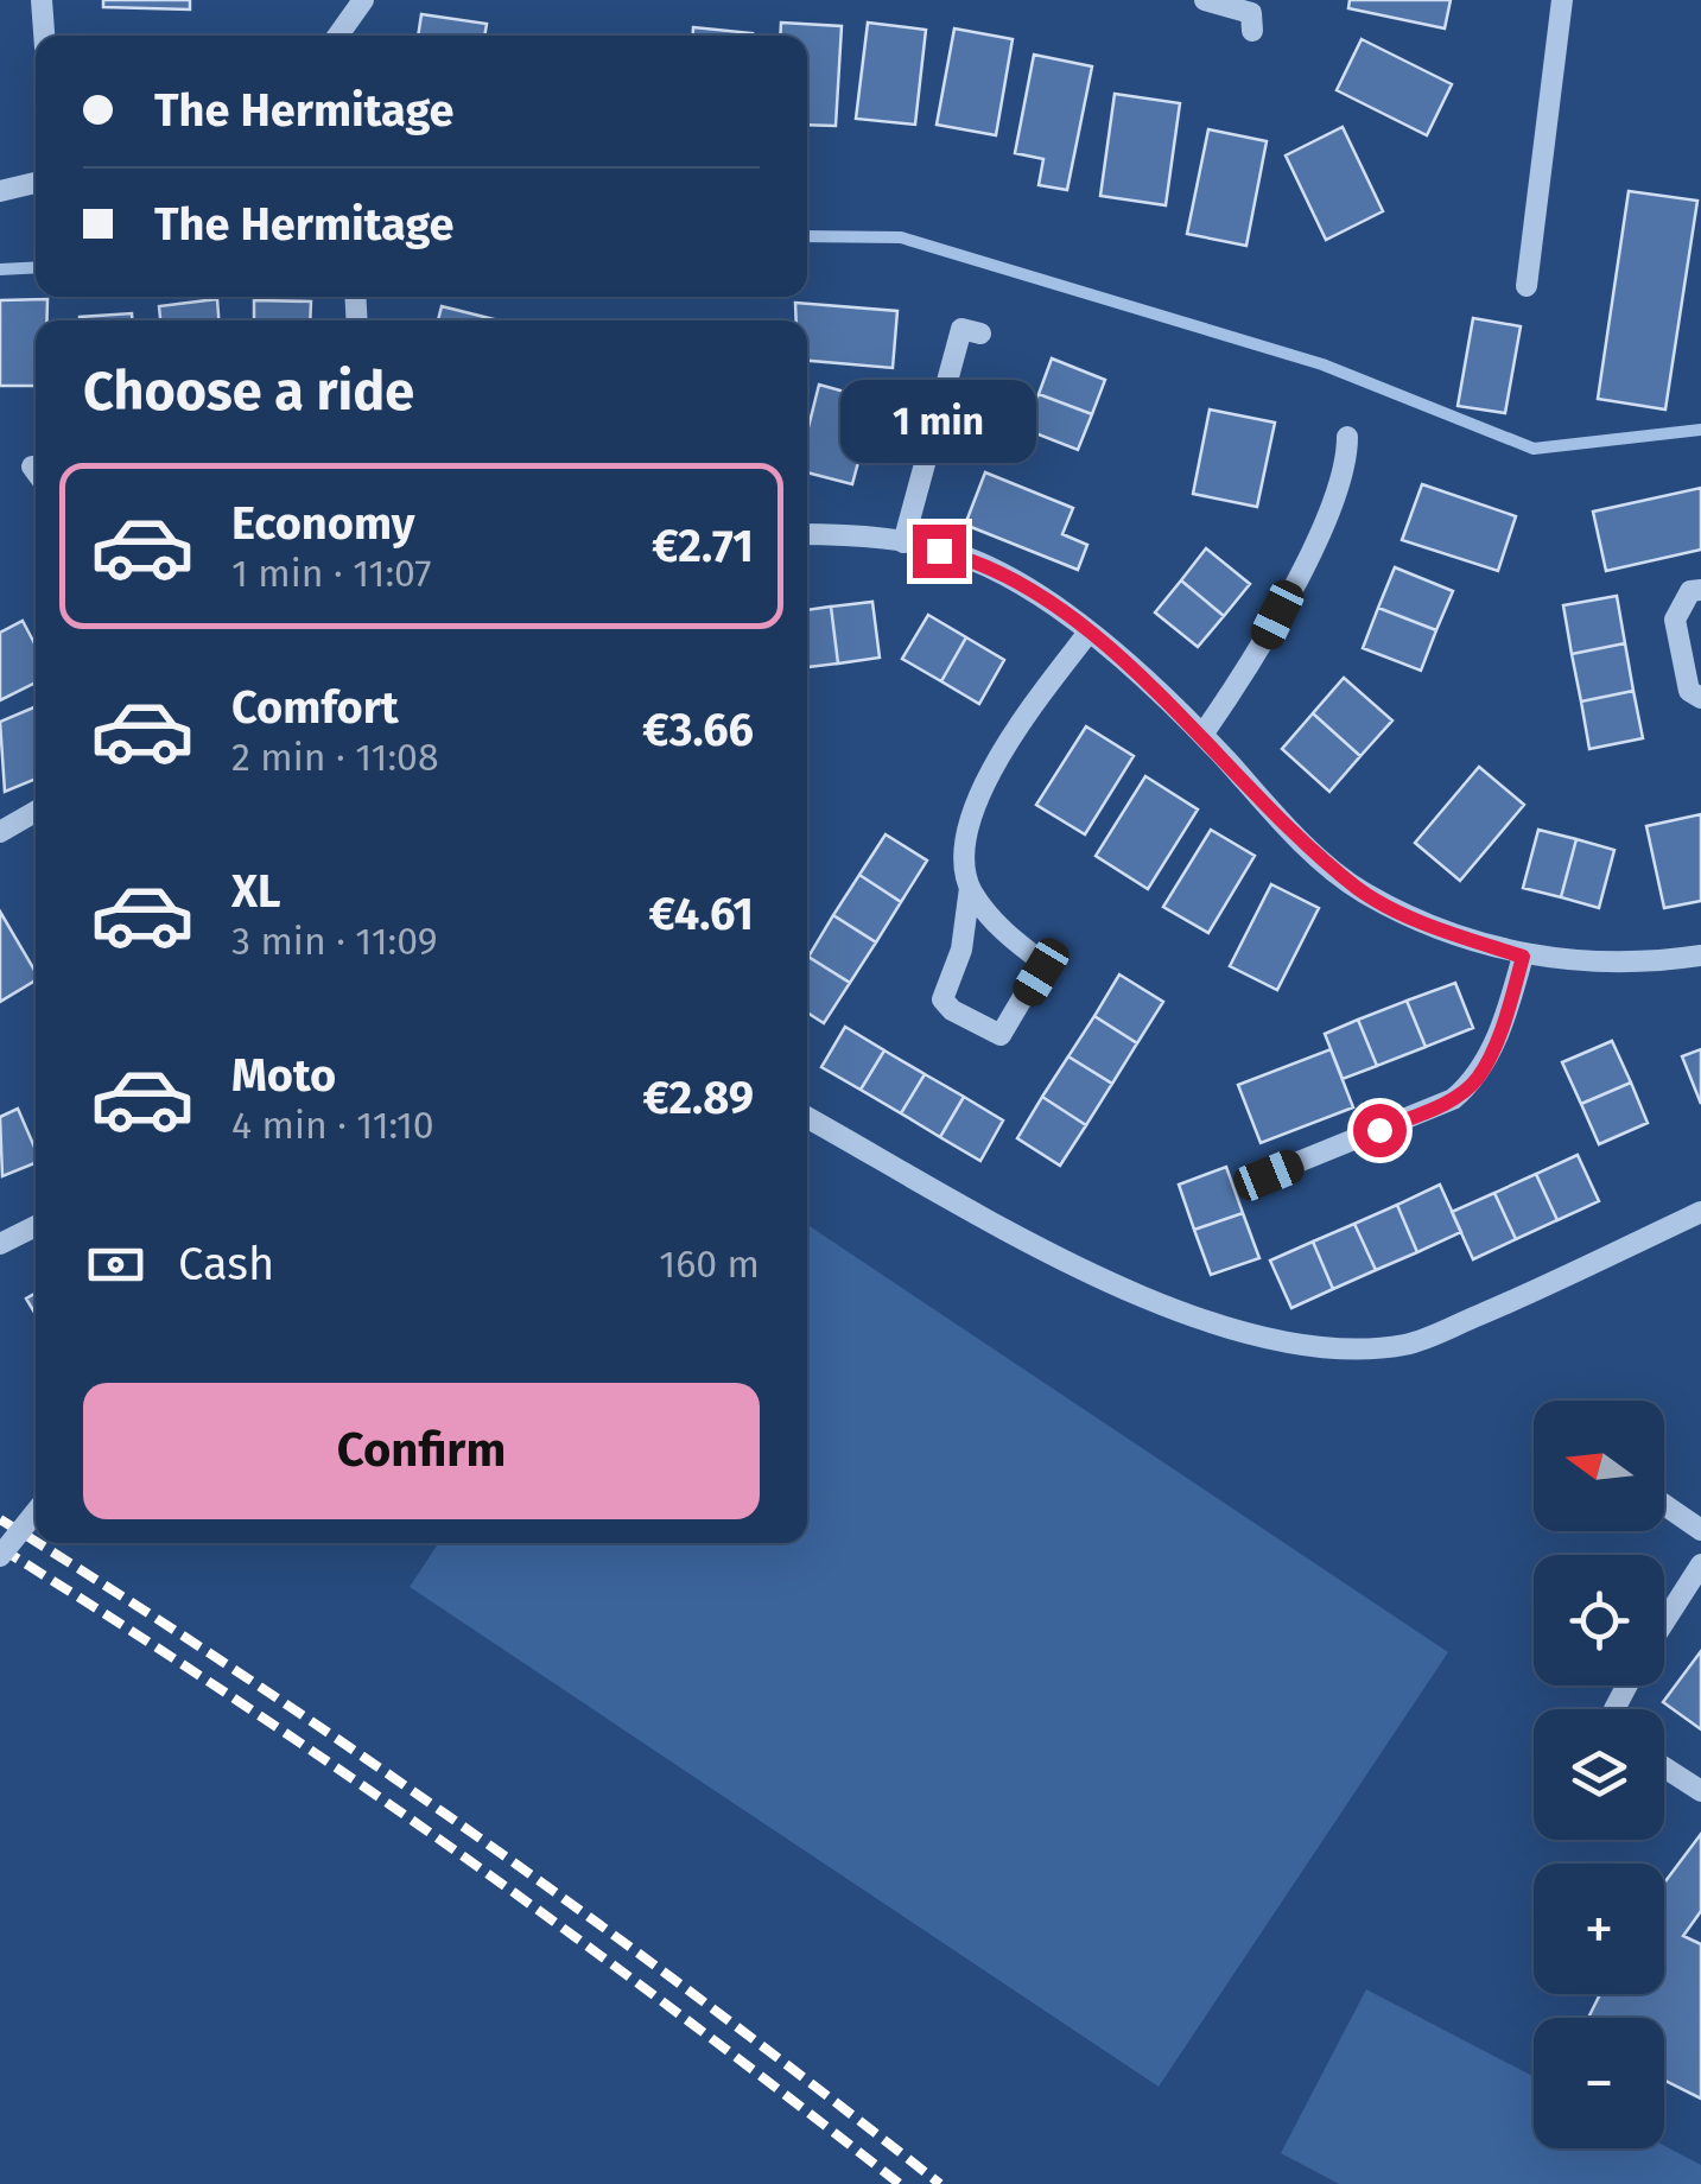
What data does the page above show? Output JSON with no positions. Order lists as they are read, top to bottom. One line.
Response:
{"north":"left","page":{"banner":["The Hermitage","The Hermitage"],"heading":"Choose a ride","bubble":"1 min","list":[{"name":"Economy","note":"1 min · 11:07","value":"€2.71"},{"name":"Comfort","note":"2 min · 11:08","value":"€3.66"},{"name":"XL","note":"3 min · 11:09","value":"€4.61"},{"name":"Moto","note":"4 min · 11:10","value":"€2.89"}],"pay":["Cash","160 m"],"buttons":"Confirm","map_buttons":["+","−"]}}
